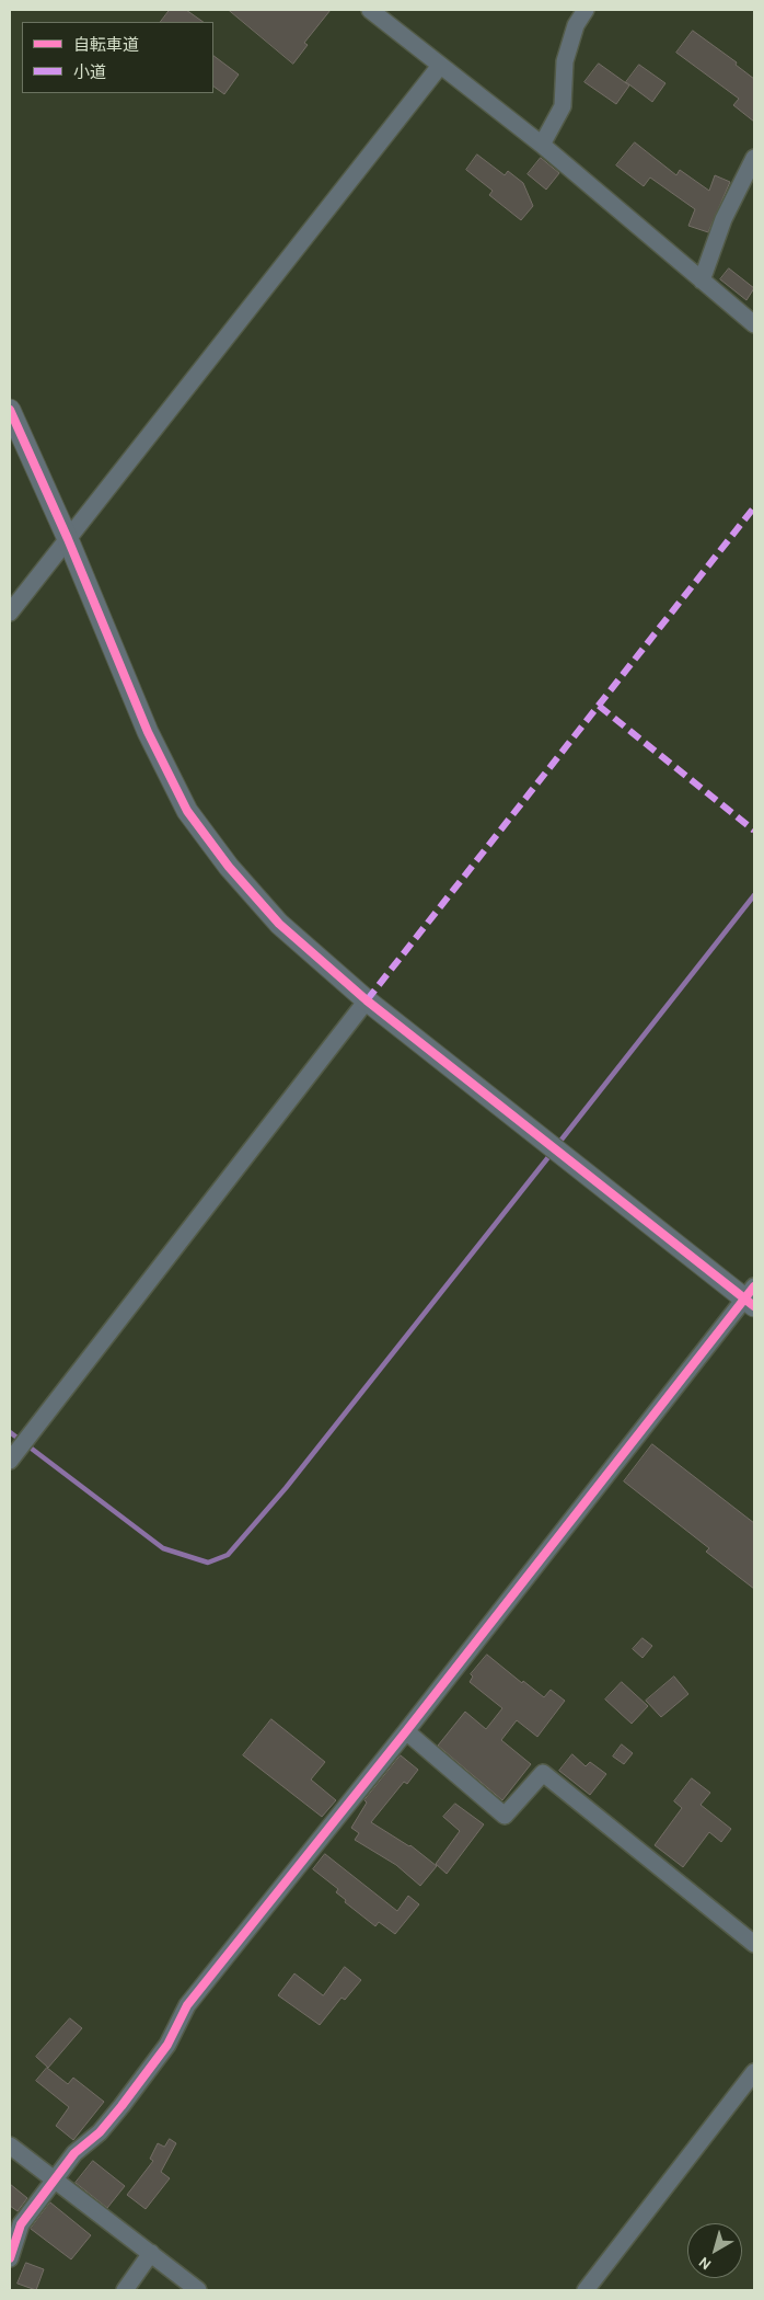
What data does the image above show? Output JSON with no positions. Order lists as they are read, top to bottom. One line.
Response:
{"legend":["自転車道","小道"],"north":"bottom left"}
